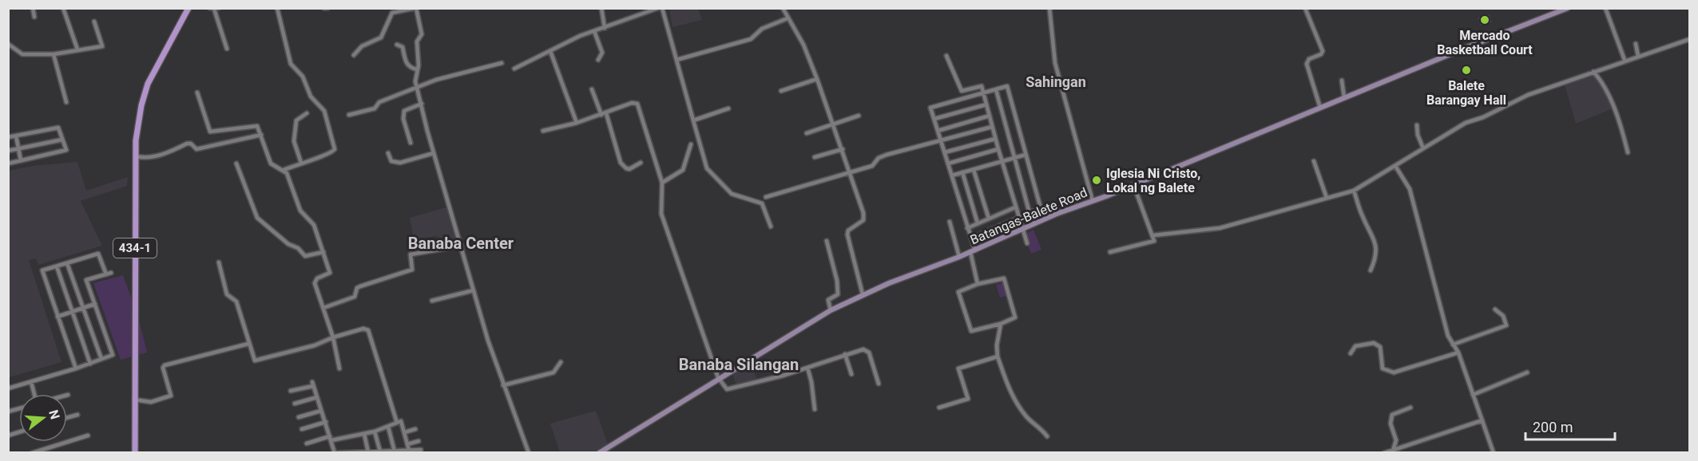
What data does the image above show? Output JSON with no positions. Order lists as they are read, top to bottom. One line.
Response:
{"streets":{"main road":["Batangas-Balete Road","434-1"]},"districts":["Sahingan","Banaba Center","Banaba Silangan"],"places":["Mercado Basketball Court","Balete Barangay Hall","Iglesia Ni Cristo, Lokal ng Balete"],"scale_bar":"200 m","north":"right"}
